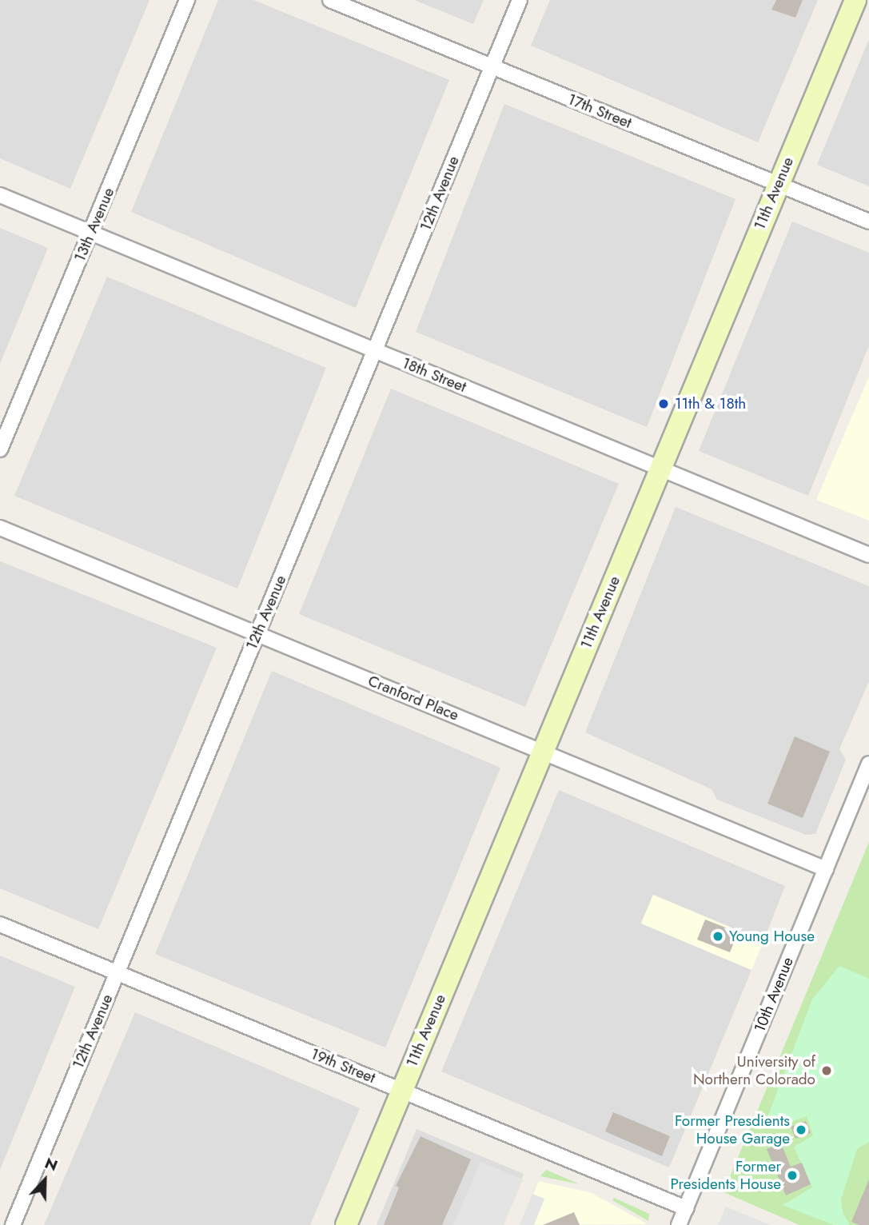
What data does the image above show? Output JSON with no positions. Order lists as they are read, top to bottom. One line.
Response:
{"streets":{"main road":["11th Avenue"],"street":["17th Street","12th Avenue","13th Avenue","18th Street","Cranford Place","10th Avenue","19th Street"]},"crossings":[["17th Street","12th Avenue"],["17th Street","11th Avenue"],["12th Avenue","18th Street"],["12th Avenue","Cranford Place"],["12th Avenue","19th Street"],["11th Avenue","18th Street"],["11th Avenue","Cranford Place"],["11th Avenue","19th Street"],["13th Avenue","18th Street"],["Cranford Place","10th Avenue"],["10th Avenue","19th Street"]],"places":["11th & 18th","Young House","University of Northern Colorado","Former Presdients House Garage","Former Presidents House"],"north":"top"}
